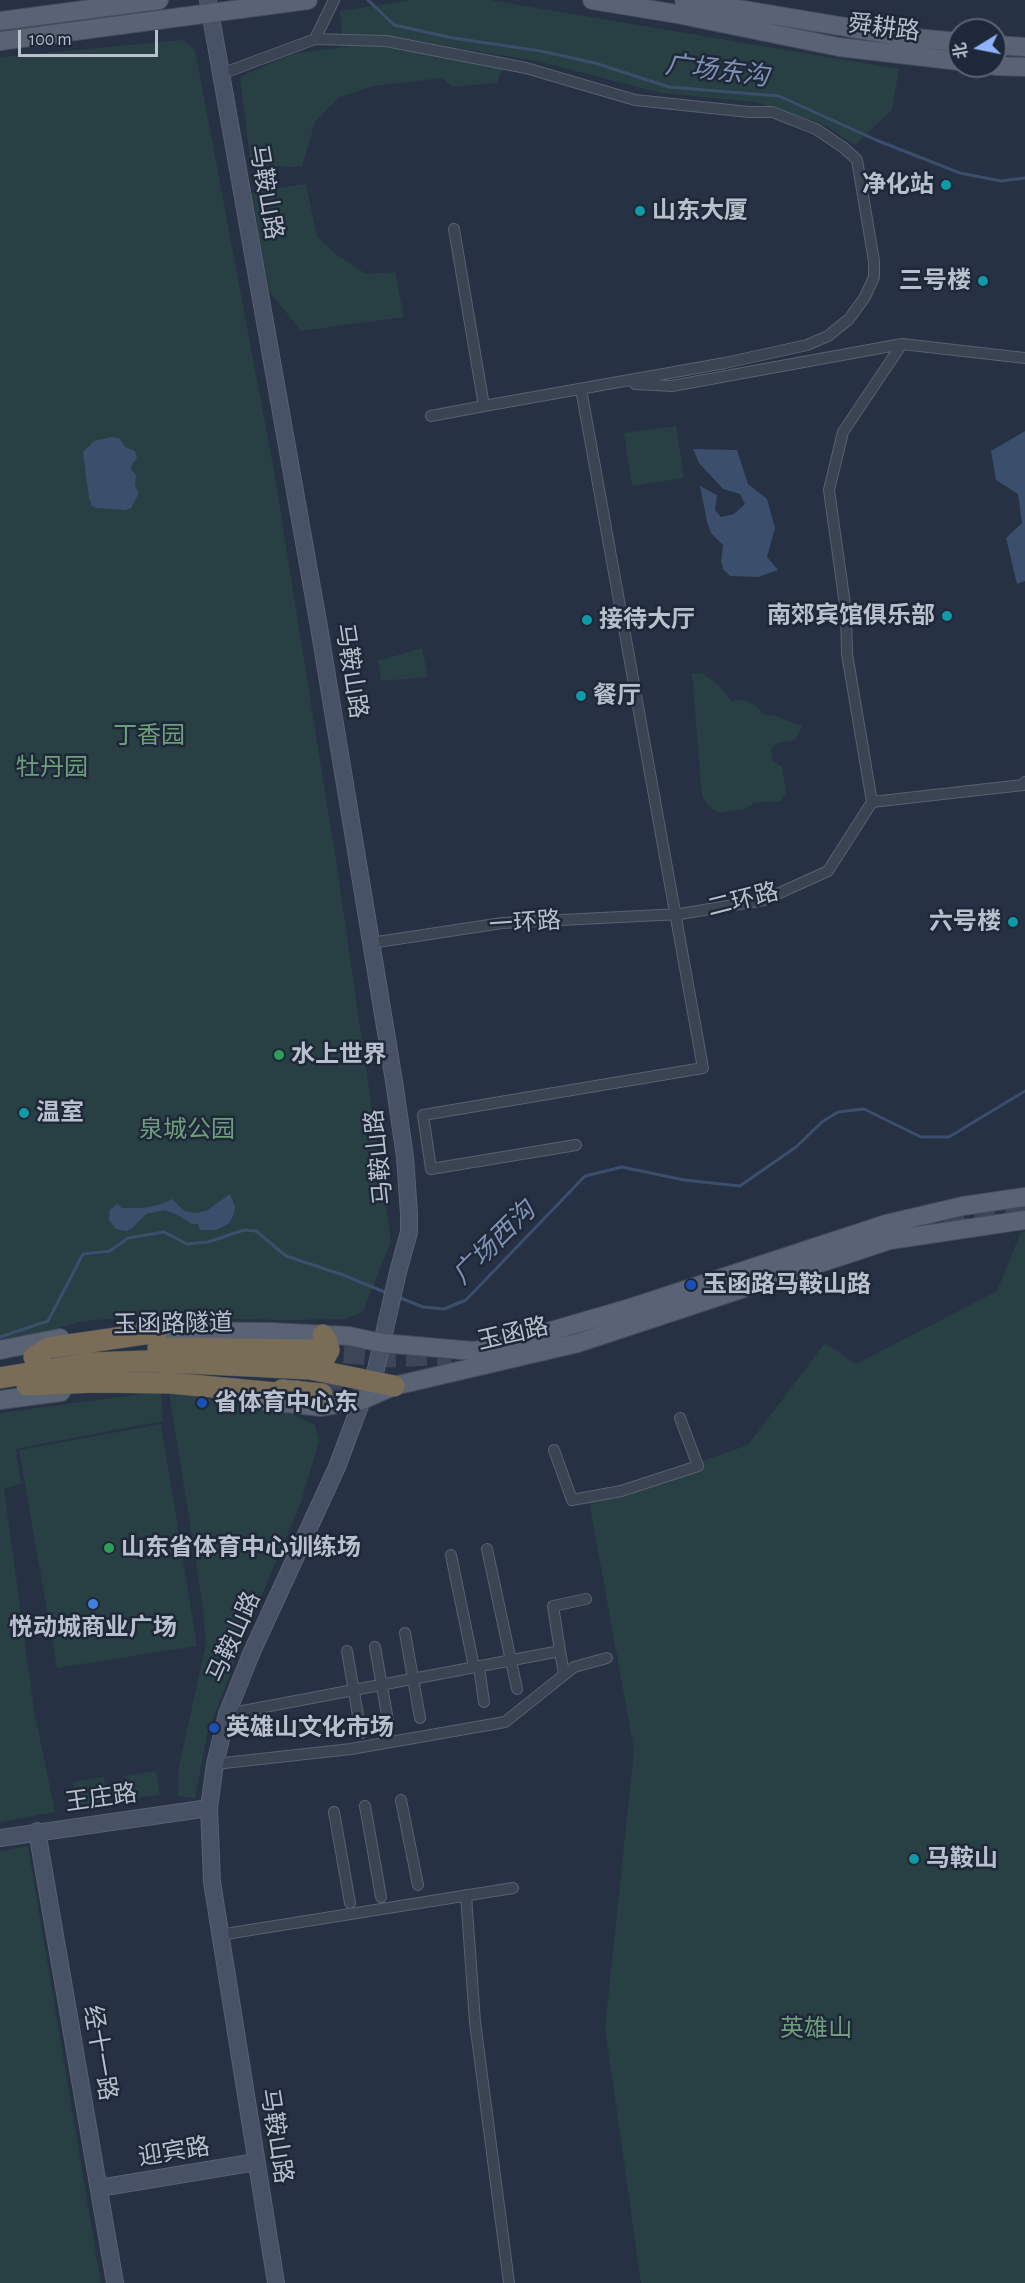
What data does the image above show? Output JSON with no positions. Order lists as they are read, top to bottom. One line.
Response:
{"streets":{"highway":["玉函路隧道"],"main road":["舜耕路","马鞍山路","玉函路","王庄路","经十一路","迎宾路"],"street":["二环路","一环路"]},"crossings":[["马鞍山路","一环路"],["马鞍山路","玉函路"],["马鞍山路","王庄路"],["马鞍山路","迎宾路"],["二环路","一环路"],["玉函路隧道","玉函路"],["王庄路","经十一路"],["经十一路","迎宾路"]],"water":["广场东沟","广场西沟"],"parks":["丁香园","牡丹园","泉城公园","英雄山"],"places":["净化站","山东大厦","三号楼","南郊宾馆俱乐部","接待大厅","餐厅","六号楼","水上世界","温室","玉函路马鞍山路","省体育中心东","山东省体育中心训练场","悦动城商业广场","英雄山文化市场","马鞍山"],"scale_bar":"100 m","north":"left"}
